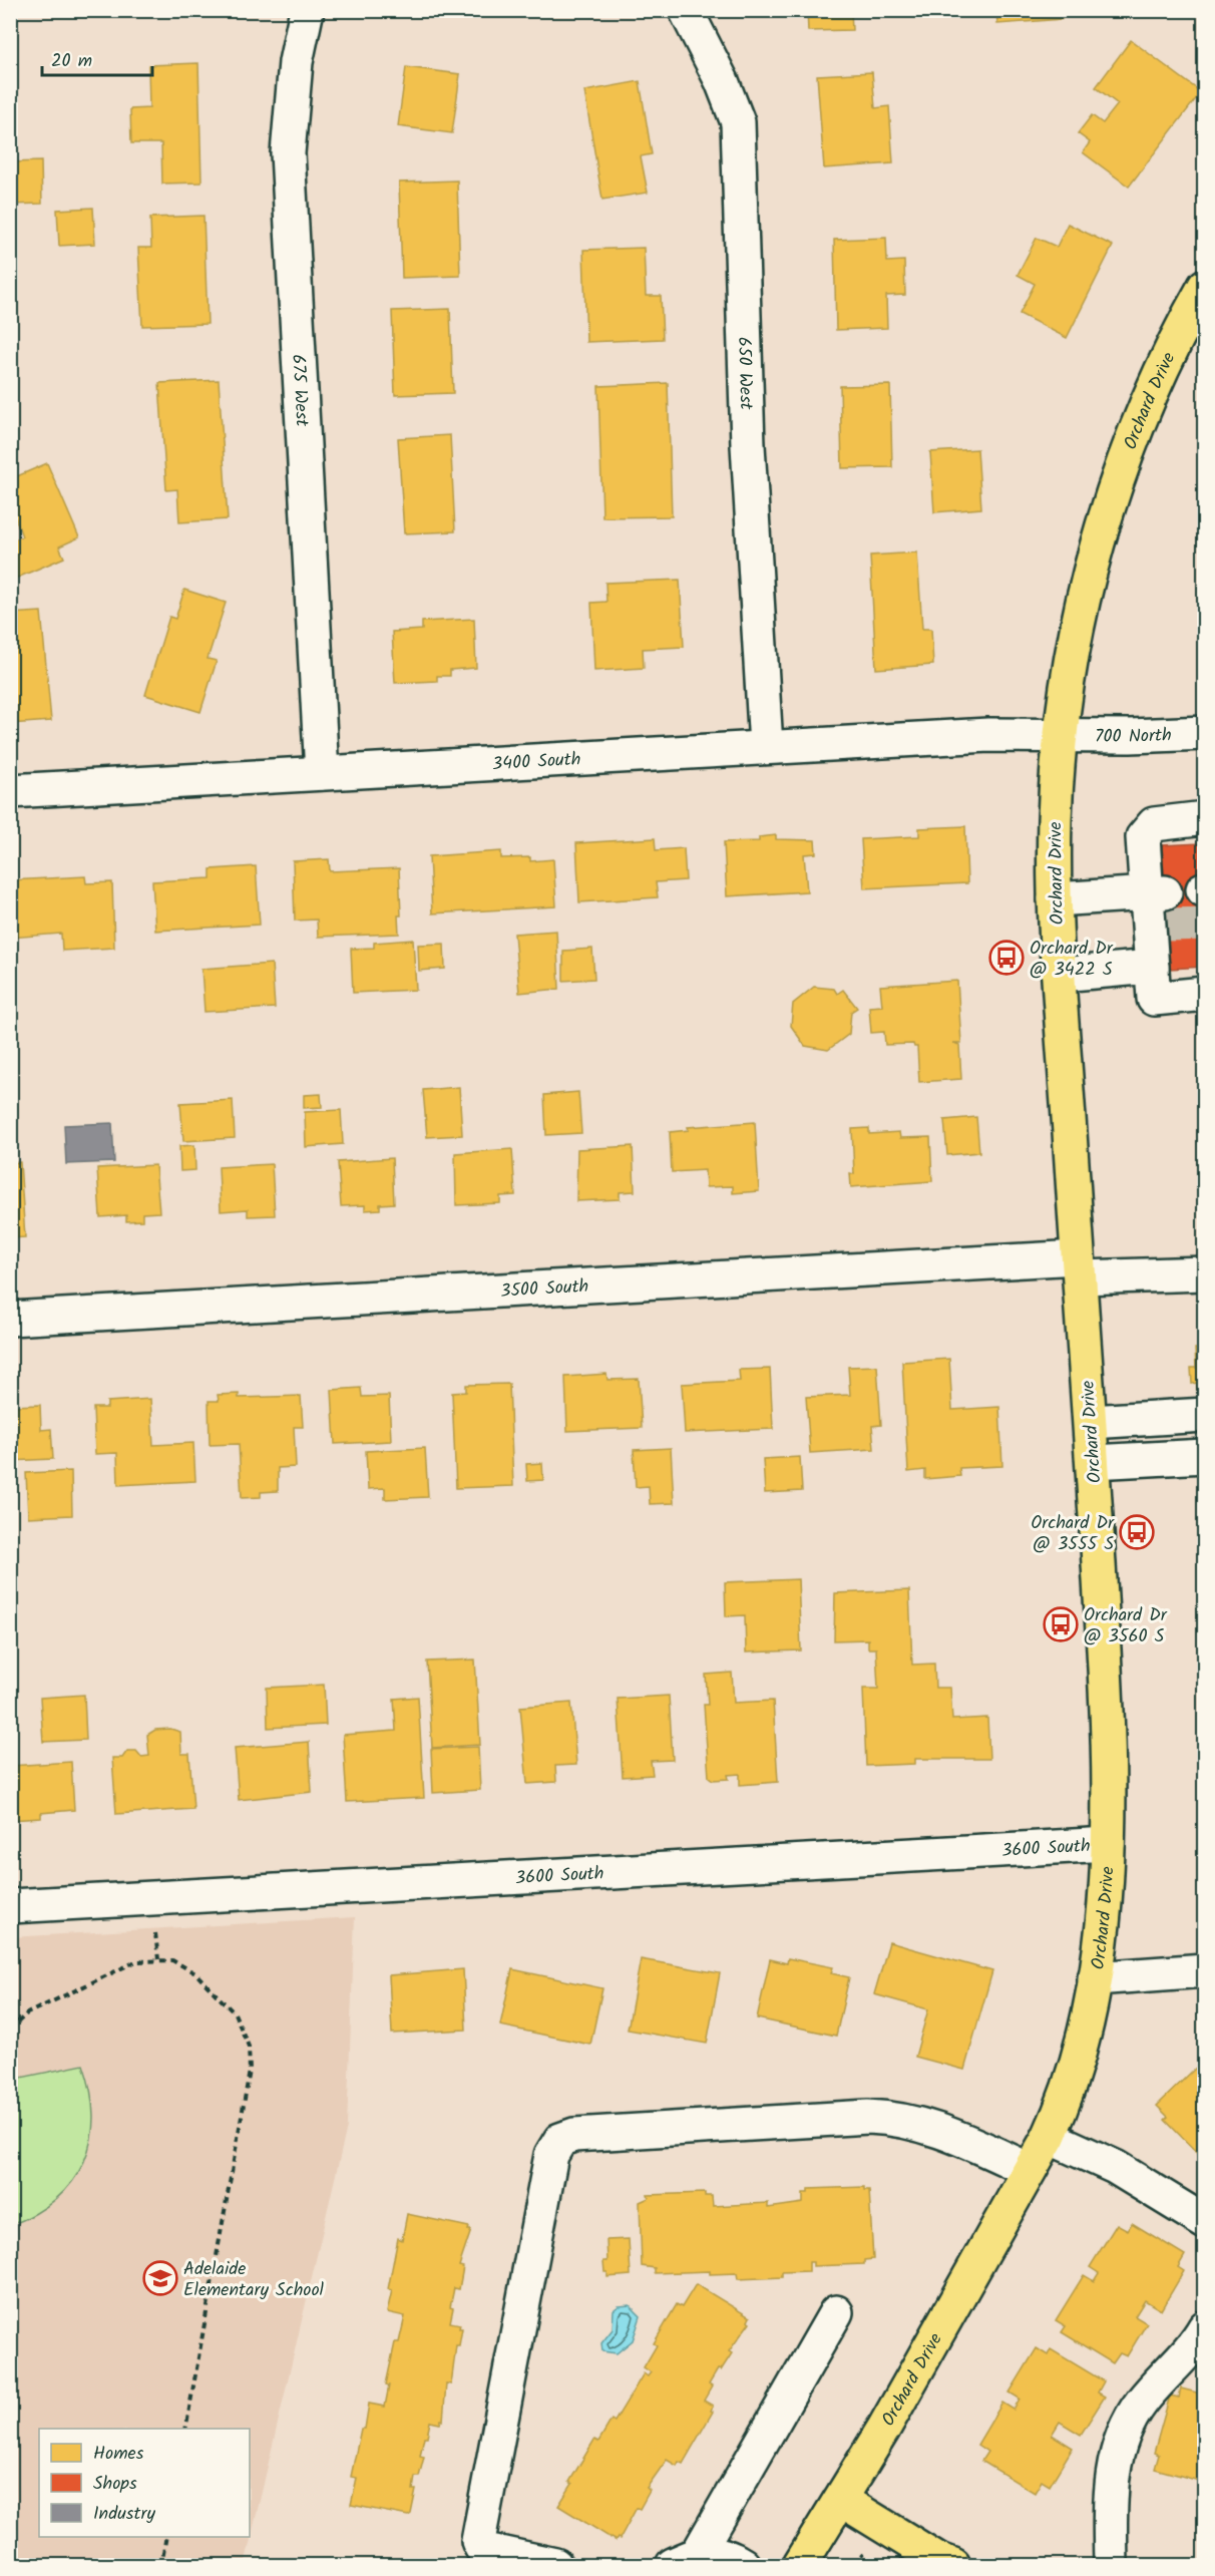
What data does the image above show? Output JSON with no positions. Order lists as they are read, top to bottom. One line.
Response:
{"streets":{"main road":["Orchard Drive"],"street":["650 West","675 West","700 North","3400 South","3500 South","3600 South"]},"crossings":[["650 West","3400 South"],["675 West","3400 South"],["Orchard Drive","700 North"],["Orchard Drive","3400 South"],["Orchard Drive","3500 South"],["Orchard Drive","3600 South"],["700 North","3400 South"]],"places":{"bus stop":["Orchard Dr @ 3422 S","Orchard Dr @ 3555 S","Orchard Dr @ 3560 S"],"school or university":["Adelaide Elementary School"]},"legend":["Homes","Shops","Industry"],"scale_bar":"20 m"}
